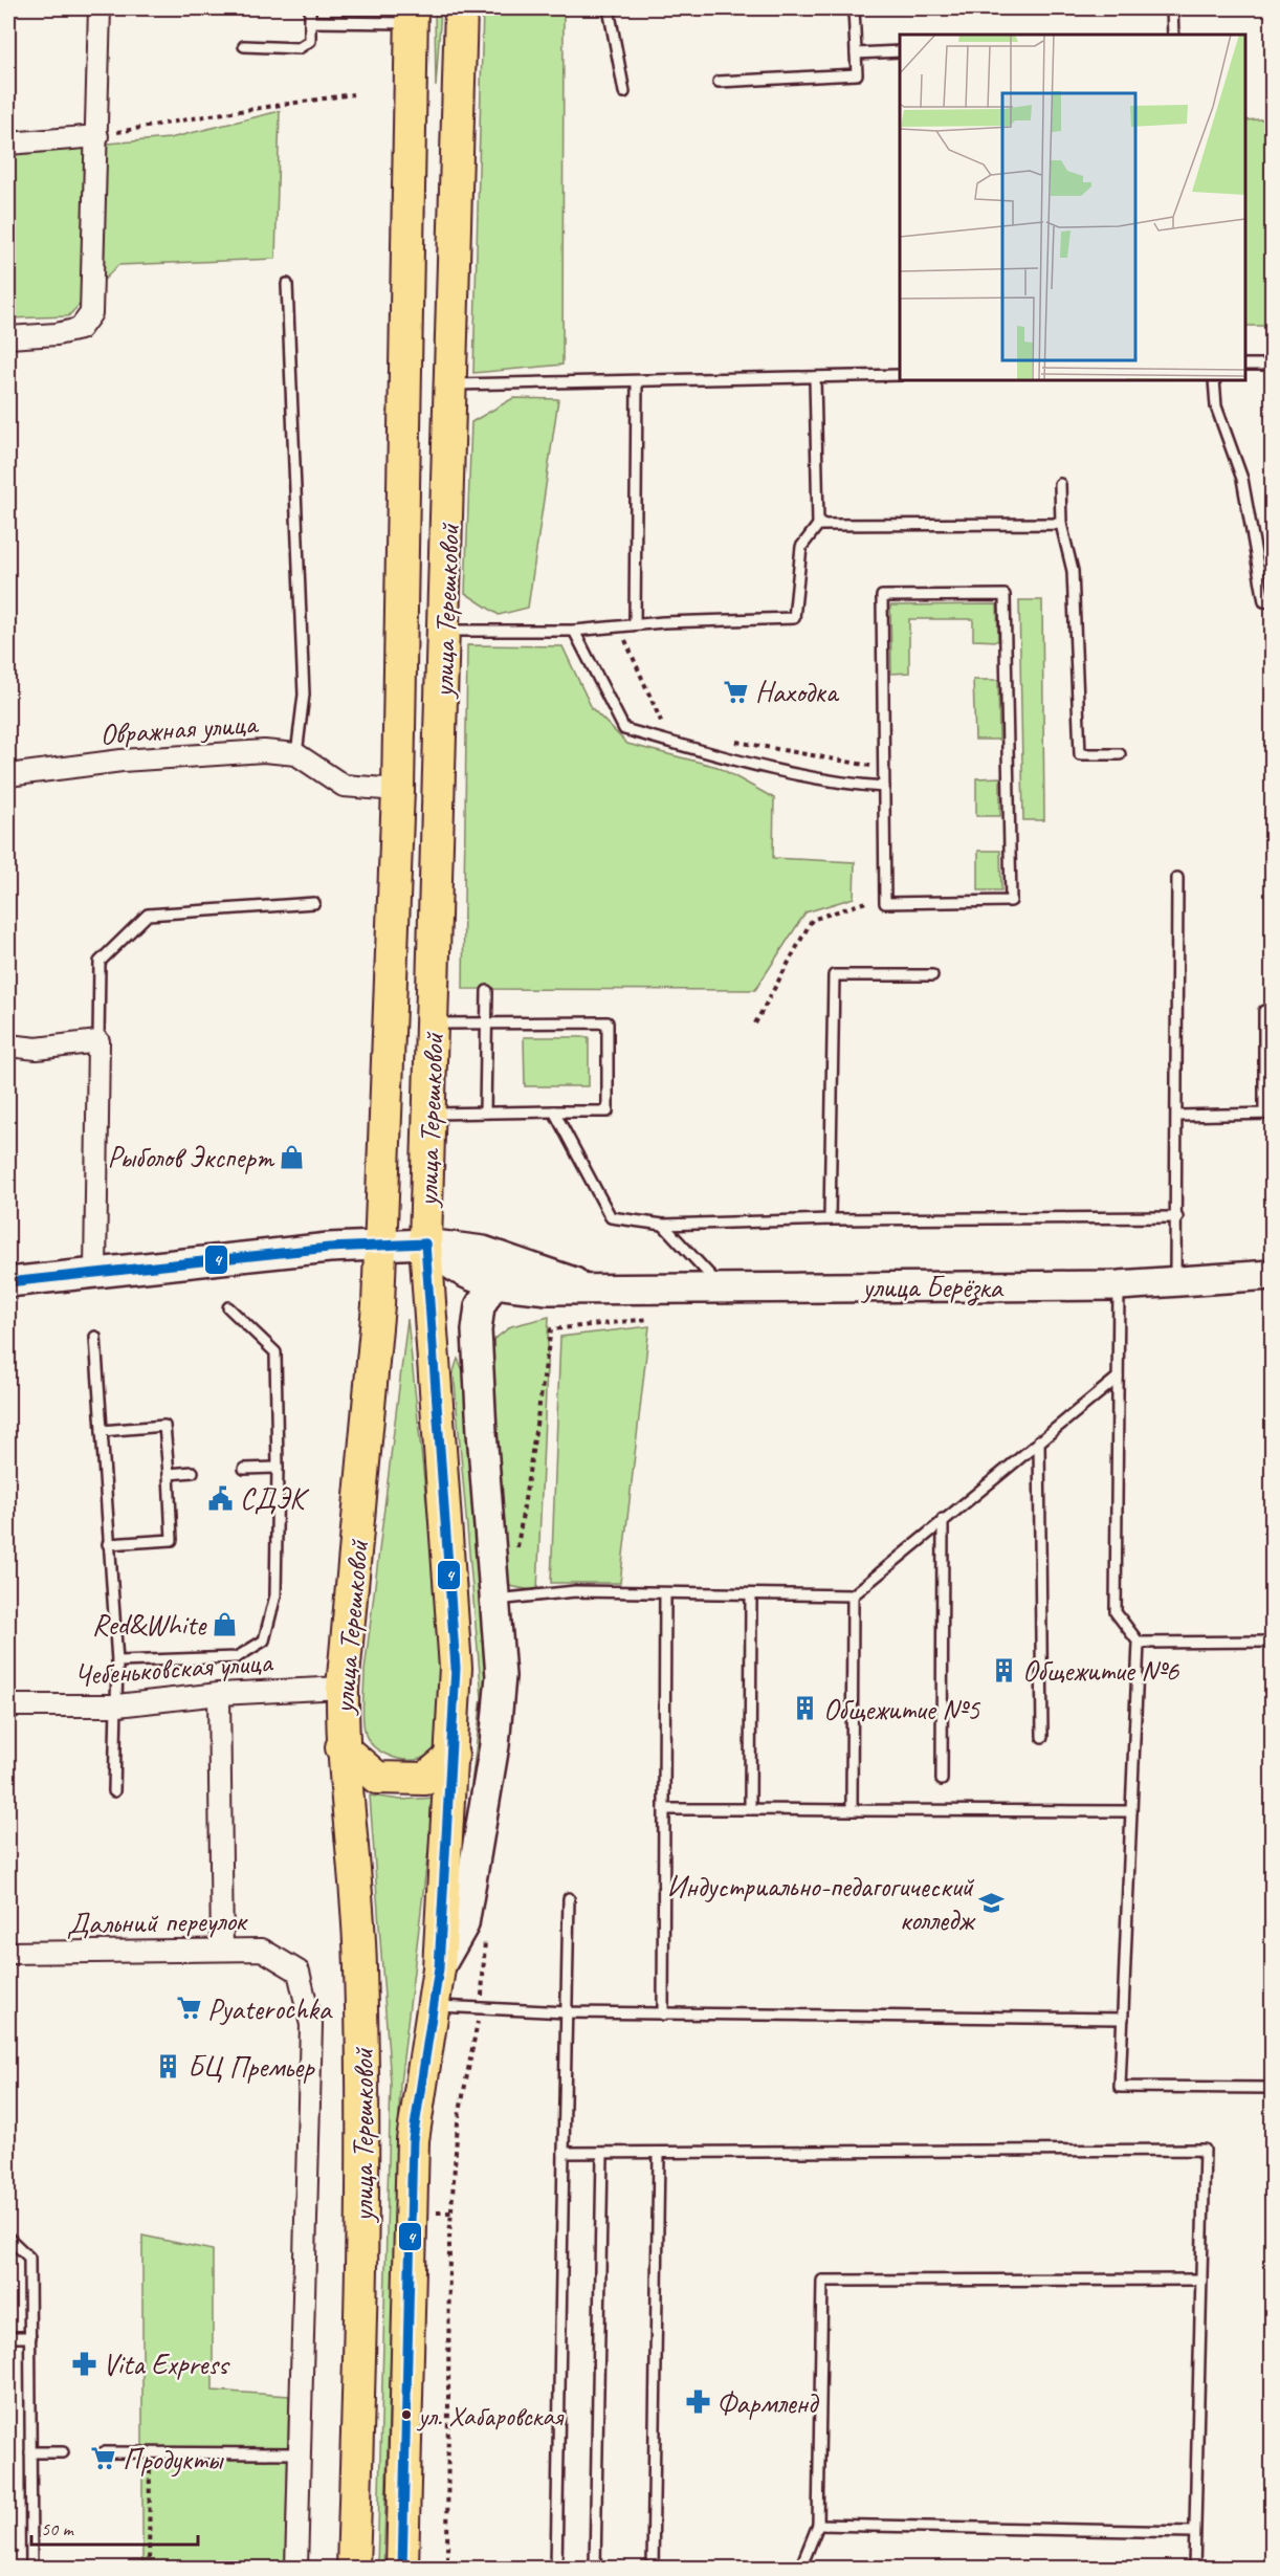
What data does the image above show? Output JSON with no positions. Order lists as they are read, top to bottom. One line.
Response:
{"streets":{"main road":["улица Терешковой","улица Берёзка"],"street":["Овражная улица","Чебеньковская улица","Дальний переулок"]},"crossings":[["улица Терешковой","Овражная улица"],["улица Терешковой","улица Берёзка"],["улица Терешковой","Чебеньковская улица"]],"places":{"supermarket":["Находка","Pyaterochka","Продукты"],"shop":["Рыболов Эксперт","Red&White"],"public building":["СДЭК"],"building":["Общежитие №6","Общежитие №5","БЦ Премьер"],"school or university":["Индустриально-педагогический колледж"],"pharmacy":["Vita Express","Фармленд"],"other":["ул. Хабаровская"]},"lines":["transit line 4"],"scale_bar":"50 m"}
